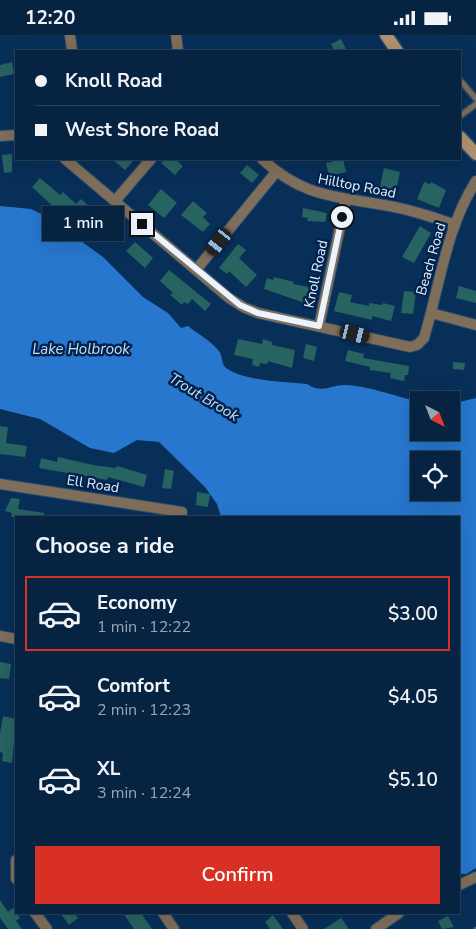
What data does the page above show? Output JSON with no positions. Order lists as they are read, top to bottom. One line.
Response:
{"streets":{"street":["Hilltop Road","Beach Road","Knoll Road","Ell Road"]},"crossings":[["Hilltop Road","Beach Road"],["Hilltop Road","Knoll Road"],["Beach Road","Knoll Road"]],"water":["Lake Holbrook","Trout Brook"],"north":"bottom right","page":{"status":"12:20","banner":["Knoll Road","West Shore Road"],"bubble":"1 min","heading":"Choose a ride","list":[{"name":"Economy","note":"1 min · 12:22","value":"$3.00"},{"name":"Comfort","note":"2 min · 12:23","value":"$4.05"},{"name":"XL","note":"3 min · 12:24","value":"$5.10"}],"buttons":"Confirm"}}
